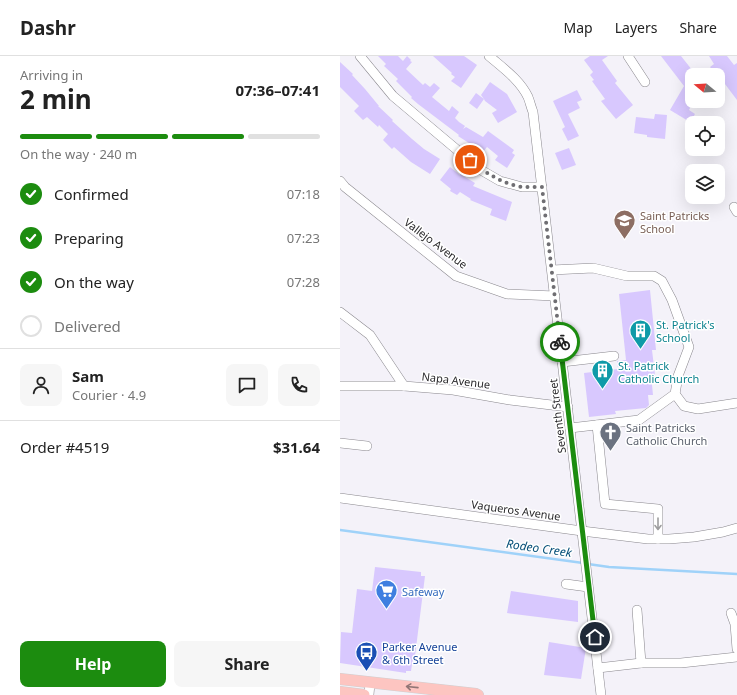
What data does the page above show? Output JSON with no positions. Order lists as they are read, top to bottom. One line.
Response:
{"streets":{"street":["Vallejo Avenue","Napa Avenue","Seventh Street","Vaqueros Avenue"]},"crossings":[["Vallejo Avenue","Seventh Street"],["Napa Avenue","Seventh Street"],["Seventh Street","Vaqueros Avenue"]],"water":["Rodeo Creek"],"places":{"school or university":["Saint Patricks School"],"building":["St. Patrick's School","St. Patrick Catholic Church"],"church":["Saint Patricks Catholic Church"],"supermarket":["Safeway"],"bus stop":["Parker Avenue & 6th Street"]},"north":"left","page":{"header":"Dashr","nav":["Map","Layers","Share"],"heading":["2 min","Arriving in","07:36–07:41"],"panel":["Sam","Courier · 4.9","Order #4519","$31.64"],"bar":"On the way · 240 m","list":[["Confirmed","07:18"],["Preparing","07:23"],["On the way","07:28"],"Delivered"],"buttons":["Help","Share"]}}
